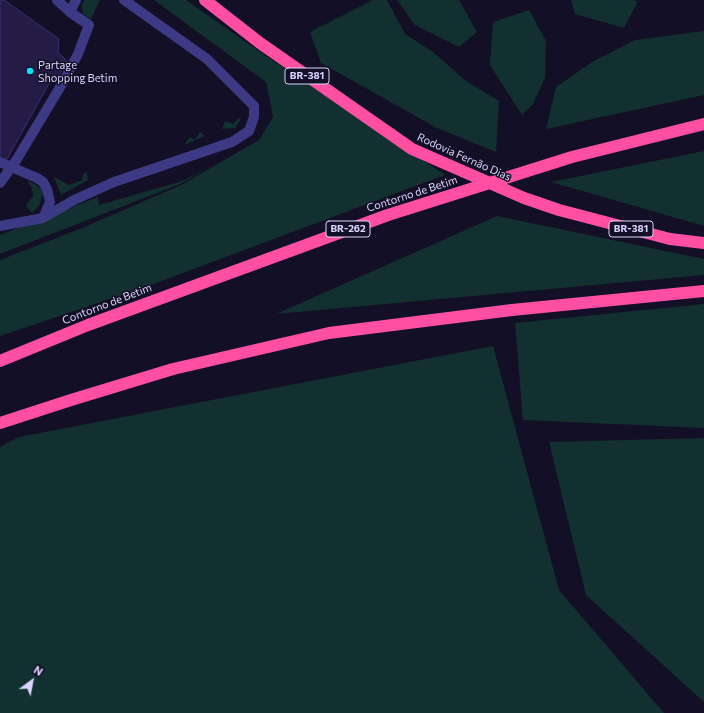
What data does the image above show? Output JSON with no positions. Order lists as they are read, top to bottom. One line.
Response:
{"streets":{"highway":["BR-381","Rodovia Fernão Dias","Contorno de Betim","BR-262"]},"places":["Partage Shopping Betim"],"north":"top right"}
